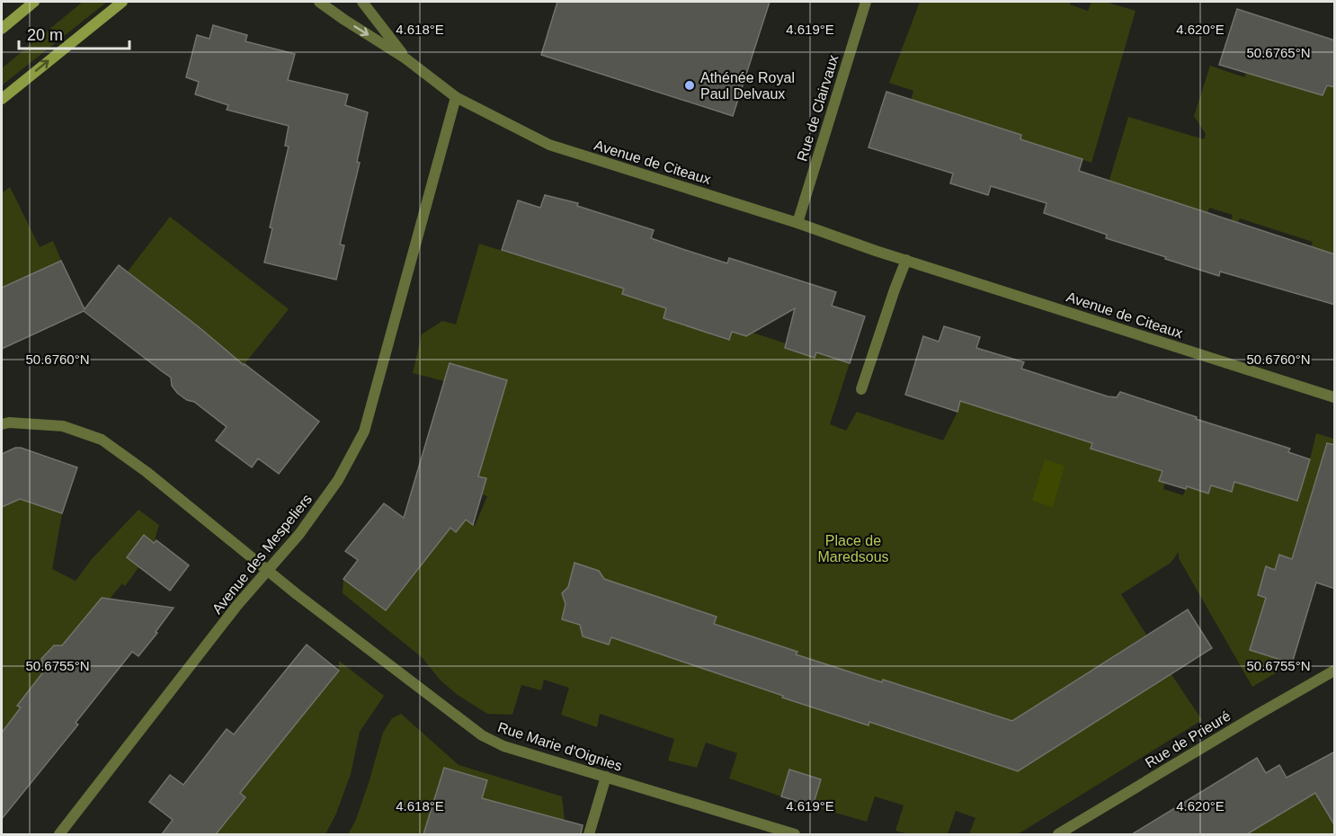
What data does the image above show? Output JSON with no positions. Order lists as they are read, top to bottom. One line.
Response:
{"streets":{"street":["Rue de Clairvaux","Avenue de Citeaux","Avenue des Mespeliers","Rue de Prieuré","Rue Marie d'Oignies"]},"crossings":[["Rue de Clairvaux","Avenue de Citeaux"],["Avenue de Citeaux","Avenue des Mespeliers"],["Avenue des Mespeliers","Rue Marie d'Oignies"]],"parks":["Place de Maredsous"],"places":["Athénée Royal Paul Delvaux"],"scale_bar":"20 m","coordinates":["4.618°E","4.619°E","4.620°E","50.6765°N","50.6760°N","50.6755°N"]}
